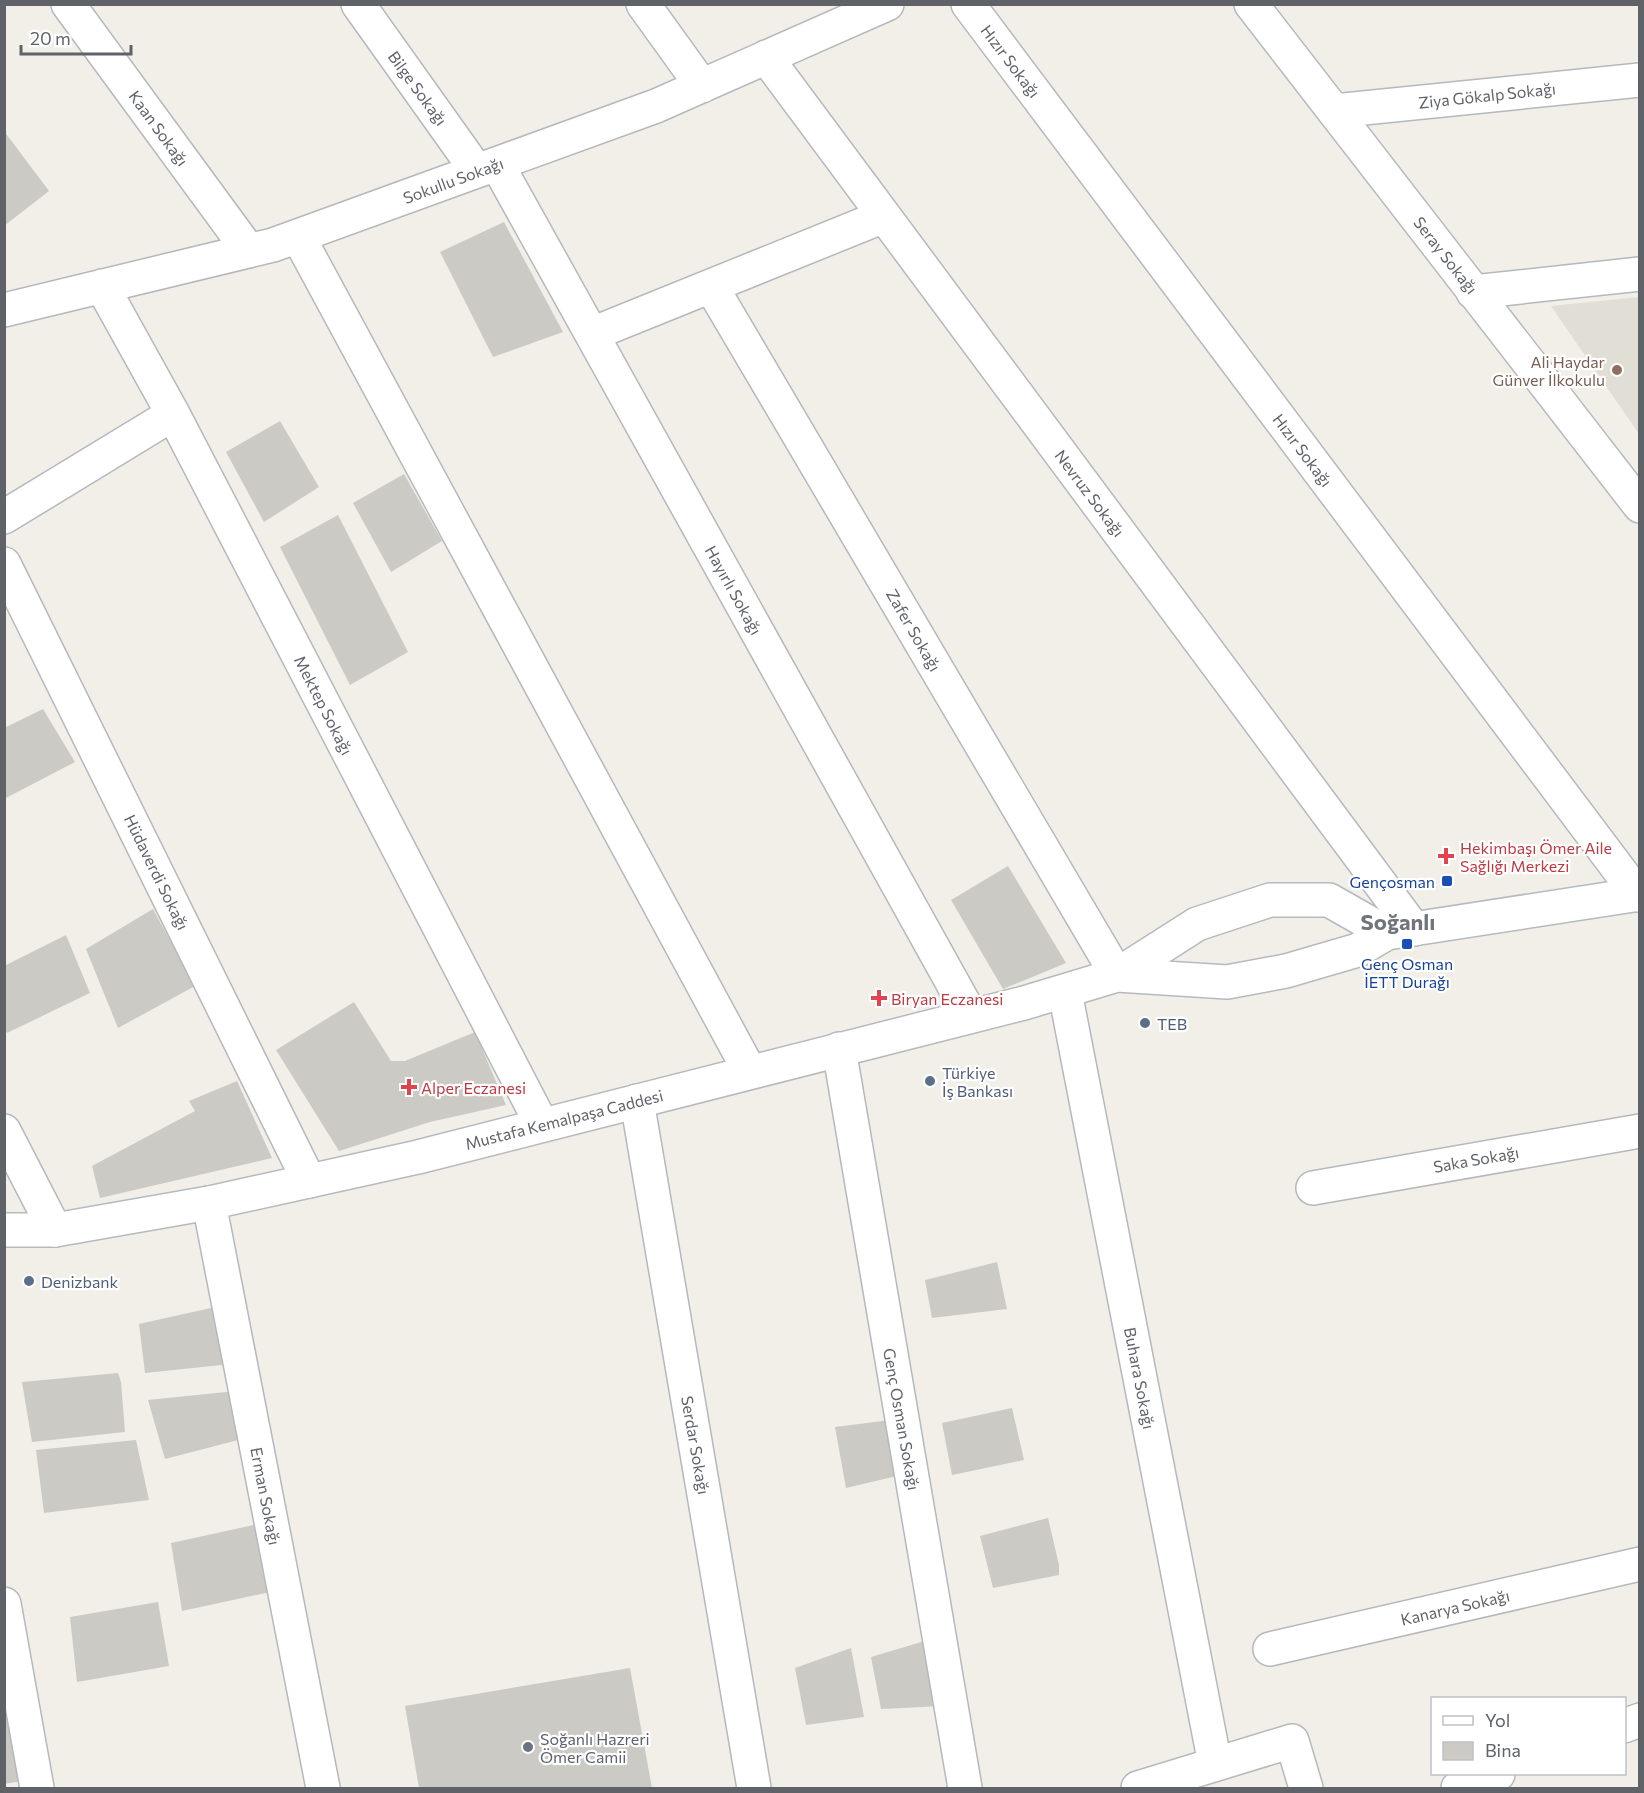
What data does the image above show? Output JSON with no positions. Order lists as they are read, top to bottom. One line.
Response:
{"streets":{"street":["Hızır Sokağı","Bilge Sokağı","Ziya Gökalp Sokağı","Kaan Sokağı","Sokullu Sokağı","Seray Sokağı","Nevruz Sokağı","Hayırlı Sokağı","Zafer Sokağı","Mektep Sokağı","Hüdaverdi Sokağı","Mustafa Kemalpaşa Caddesi","Saka Sokağı","Buhara Sokağı","Genç Osman Sokağı","Serdar Sokağı","Erman Sokağı","Kanarya Sokağı"]},"crossings":[["Bilge Sokağı","Sokullu Sokağı"],["Bilge Sokağı","Hayırlı Sokağı"],["Ziya Gökalp Sokağı","Seray Sokağı"],["Kaan Sokağı","Sokullu Sokağı"],["Sokullu Sokağı","Nevruz Sokağı"],["Sokullu Sokağı","Hayırlı Sokağı"],["Sokullu Sokağı","Mektep Sokağı"],["Hayırlı Sokağı","Mustafa Kemalpaşa Caddesi"],["Zafer Sokağı","Mustafa Kemalpaşa Caddesi"],["Mektep Sokağı","Mustafa Kemalpaşa Caddesi"],["Hüdaverdi Sokağı","Mustafa Kemalpaşa Caddesi"],["Mustafa Kemalpaşa Caddesi","Buhara Sokağı"],["Mustafa Kemalpaşa Caddesi","Genç Osman Sokağı"],["Mustafa Kemalpaşa Caddesi","Serdar Sokağı"],["Mustafa Kemalpaşa Caddesi","Erman Sokağı"]],"districts":["Soğanlı"],"places":{"other":["Ali Haydar Günver İlkokulu","TEB","Türkiye İş Bankası","Denizbank","Soğanlı Hazreri Ömer Camii"],"health":["Hekimbaşı Ömer Aile Sağlığı Merkezi","Biryan Eczanesi","Alper Eczanesi"],"transit":["Gençosman","Genç Osman İETT Durağı"]},"legend":["Yol","Bina"],"scale_bar":"20 m"}
